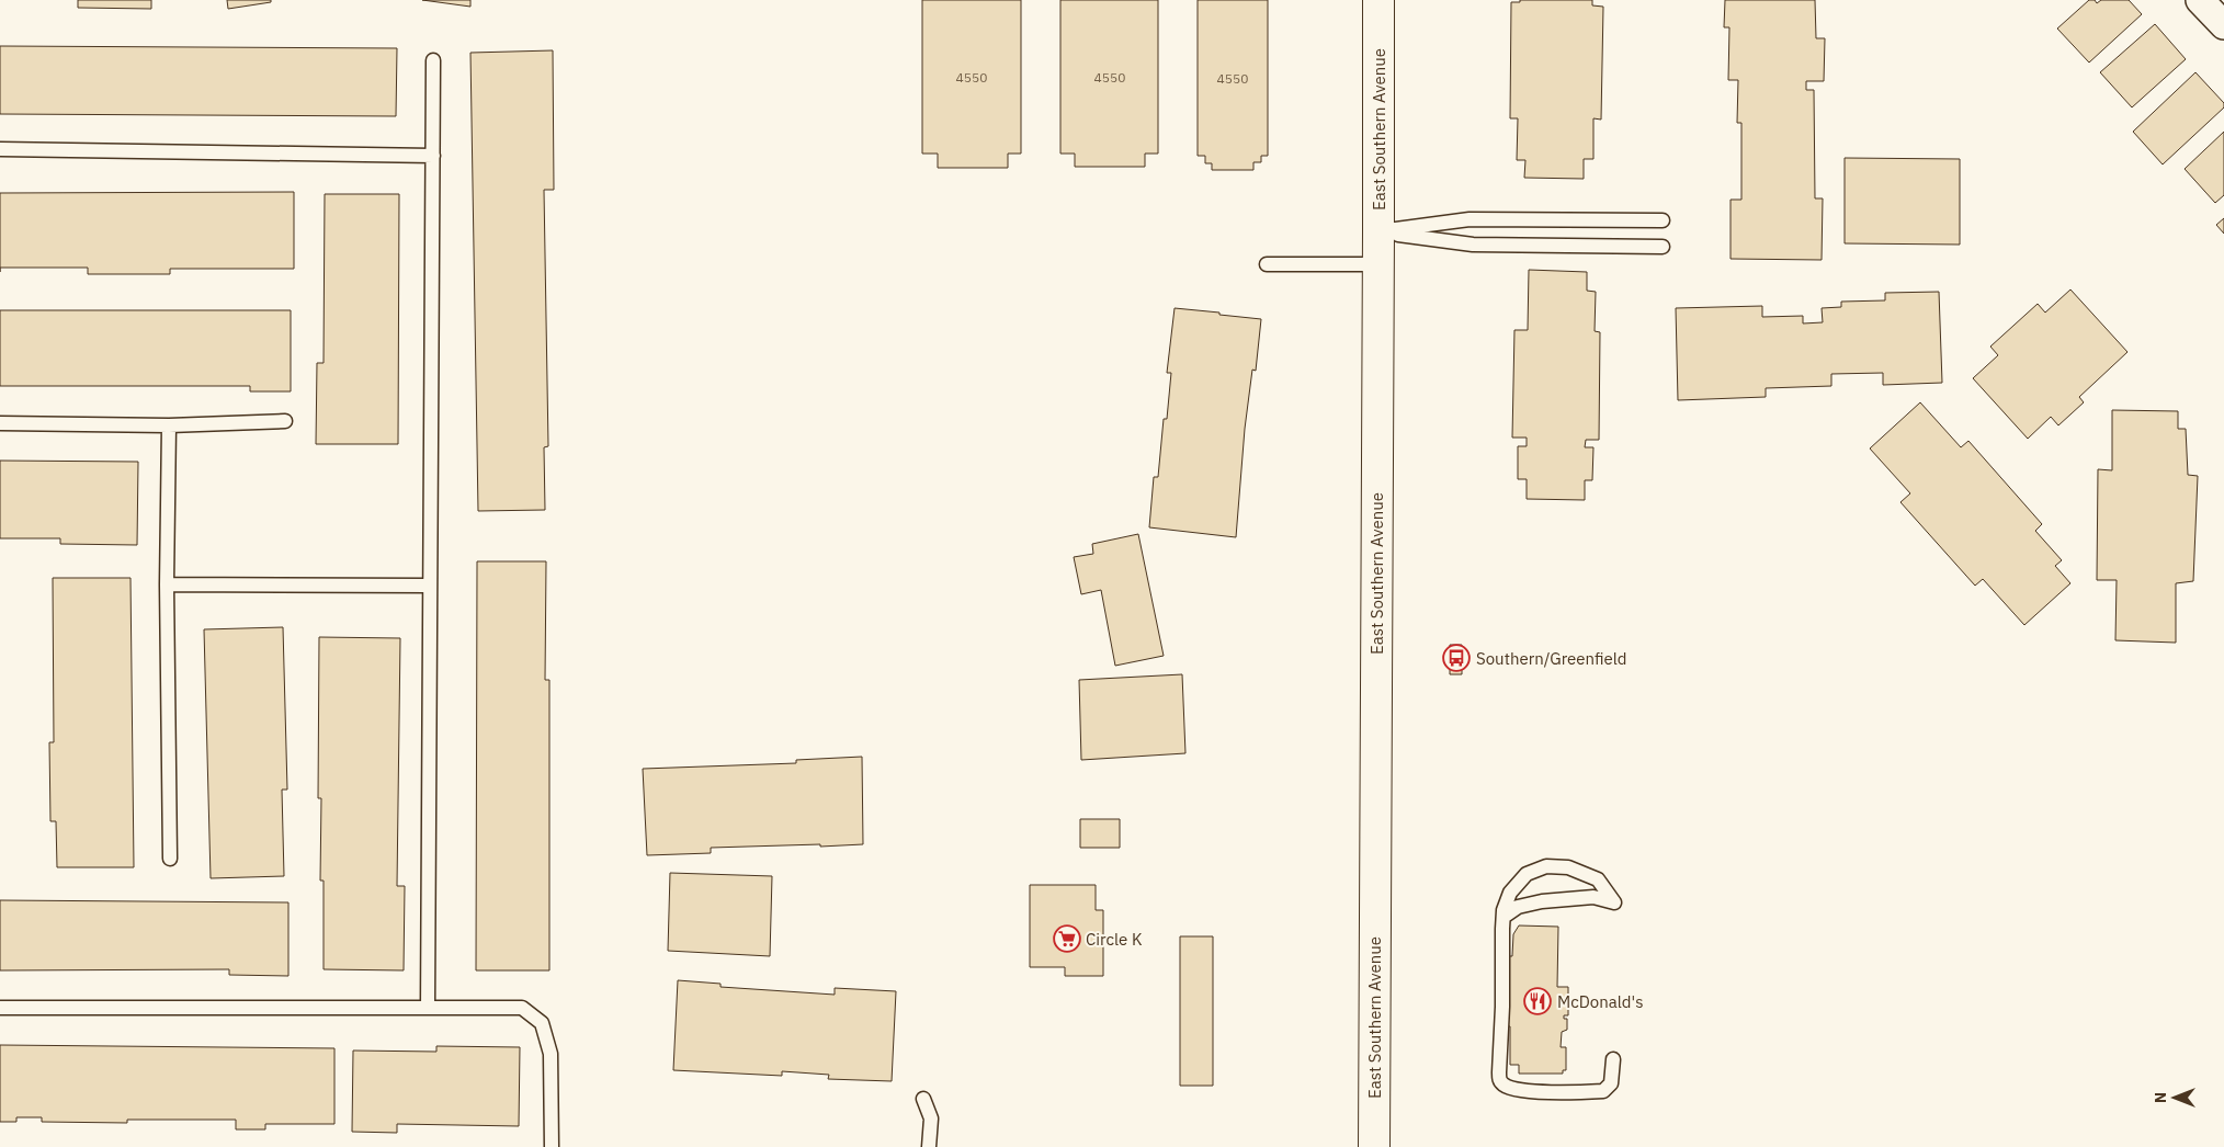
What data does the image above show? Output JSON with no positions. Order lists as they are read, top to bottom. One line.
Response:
{"streets":{"main road":["East Southern Avenue"]},"places":{"bus stop":["Southern/Greenfield"],"supermarket":["Circle K"],"restaurant":["McDonald's"]},"house_numbers":["4550","4550","4550"],"north":"left"}
